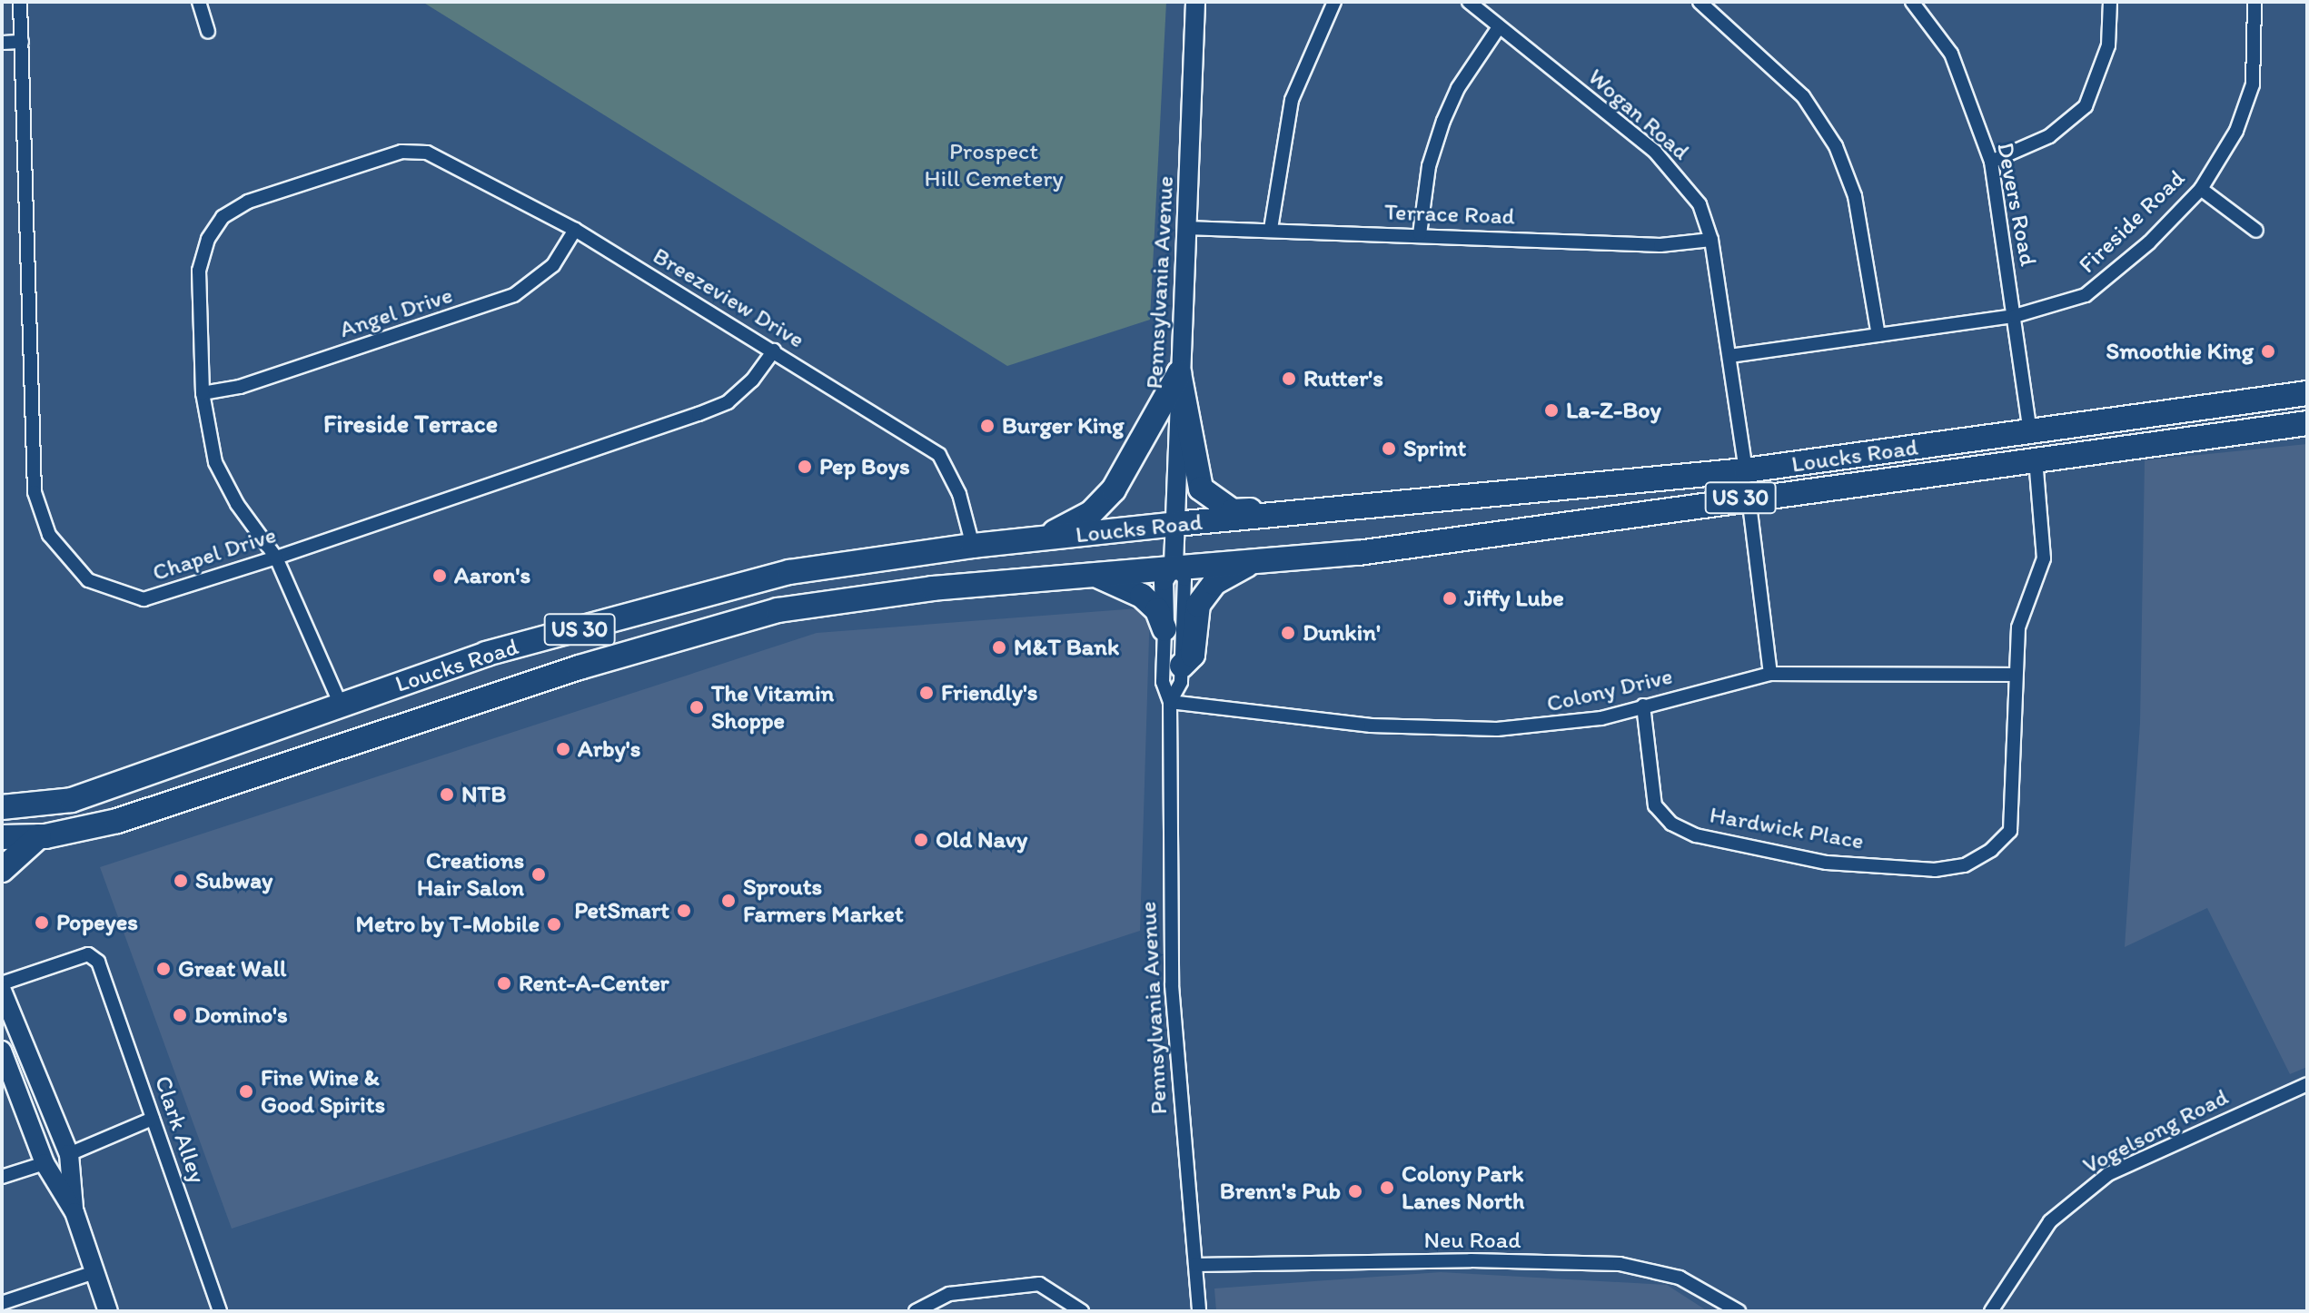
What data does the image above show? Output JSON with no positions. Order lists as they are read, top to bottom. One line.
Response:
{"streets":{"highway":["Loucks Road","US 30"],"street":["Wogan Road","Devers Road","Terrace Road","Fireside Road","Pennsylvania Avenue","Breezeview Drive","Angel Drive","Chapel Drive","Colony Drive","Hardwick Place","Clark Alley","Vogelsong Road","Neu Road"]},"crossings":[["Wogan Road","Terrace Road"],["Wogan Road","Fireside Road"],["Wogan Road","Loucks Road"],["Devers Road","Fireside Road"],["Devers Road","Loucks Road"],["Terrace Road","Pennsylvania Avenue"],["Pennsylvania Avenue","Loucks Road"],["Pennsylvania Avenue","Colony Drive"],["Pennsylvania Avenue","Neu Road"],["Breezeview Drive","Angel Drive"],["Breezeview Drive","Loucks Road"],["Breezeview Drive","Chapel Drive"],["Colony Drive","Hardwick Place"]],"districts":["Fireside Terrace"],"parks":["Prospect Hill Cemetery"],"places":["Smoothie King","Rutter's","La-Z-Boy","Burger King","Sprint","Pep Boys","Aaron's","Jiffy Lube","Dunkin'","M&T Bank","Friendly's","The Vitamin Shoppe","Arby's","NTB","Old Navy","Creations Hair Salon","Subway","Sprouts Farmers Market","PetSmart","Popeyes","Metro by T-Mobile","Great Wall","Rent-A-Center","Domino's","Fine Wine & Good Spirits","Colony Park Lanes North","Brenn's Pub"]}
